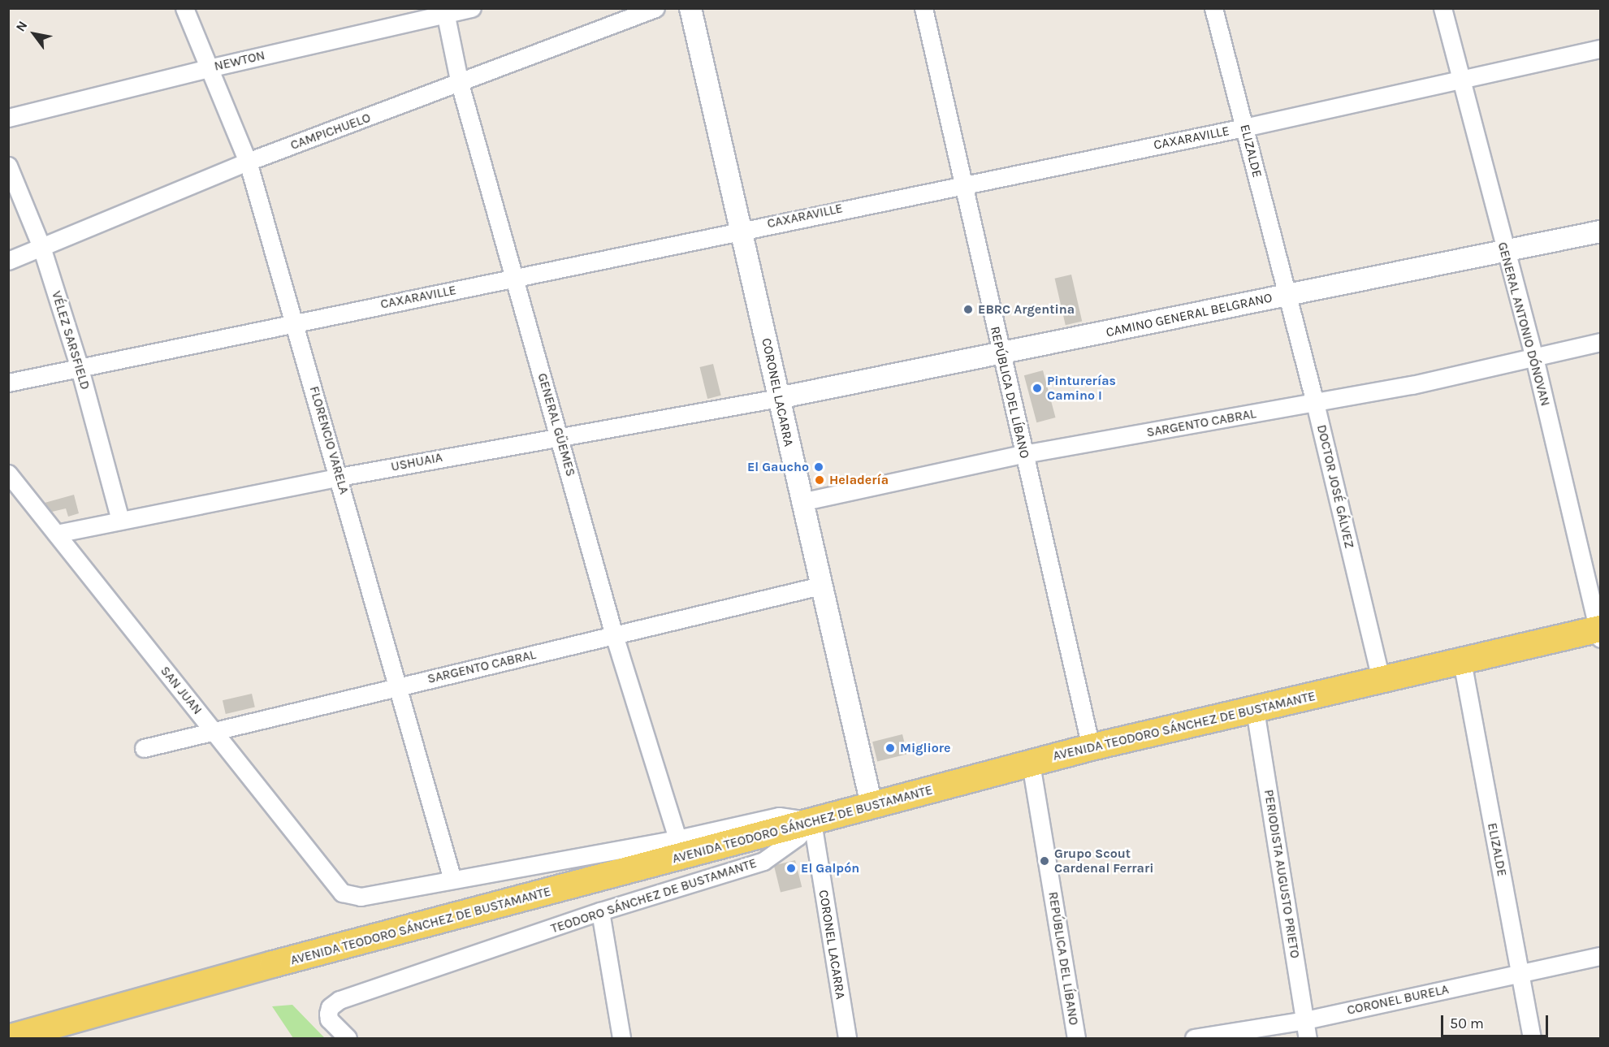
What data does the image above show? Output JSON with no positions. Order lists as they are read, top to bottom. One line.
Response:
{"streets":{"main road":["AVENIDA TEODORO SÁNCHEZ DE BUSTAMANTE"],"street":["NEWTON","CAMPICHUELO","CAXARAVILLE","ELIZALDE","CAMINO GENERAL BELGRANO","GENERAL ANTONIO DÓNOVAN","VÉLEZ SARSFIELD","CORONEL LACARRA","REPÚBLICA DEL LÍBANO","SARGENTO CABRAL","GENERAL GÜEMES","FLORENCIO VARELA","USHUAIA","DOCTOR JOSÉ GÁLVEZ","SAN JUAN","PERIODISTA AUGUSTO PRIETO","TEODORO SÁNCHEZ DE BUSTAMANTE","CORONEL BURELA"]},"crossings":[["NEWTON","GENERAL GÜEMES"],["NEWTON","FLORENCIO VARELA"],["CAMPICHUELO","VÉLEZ SARSFIELD"],["CAMPICHUELO","GENERAL GÜEMES"],["CAMPICHUELO","FLORENCIO VARELA"],["CAXARAVILLE","ELIZALDE"],["CAXARAVILLE","GENERAL ANTONIO DÓNOVAN"],["CAXARAVILLE","VÉLEZ SARSFIELD"],["CAXARAVILLE","CORONEL LACARRA"],["CAXARAVILLE","REPÚBLICA DEL LÍBANO"],["CAXARAVILLE","GENERAL GÜEMES"],["CAXARAVILLE","FLORENCIO VARELA"],["ELIZALDE","CAMINO GENERAL BELGRANO"],["ELIZALDE","DOCTOR JOSÉ GÁLVEZ"],["ELIZALDE","AVENIDA TEODORO SÁNCHEZ DE BUSTAMANTE"],["ELIZALDE","CORONEL BURELA"],["CAMINO GENERAL BELGRANO","GENERAL ANTONIO DÓNOVAN"],["CAMINO GENERAL BELGRANO","CORONEL LACARRA"],["CAMINO GENERAL BELGRANO","REPÚBLICA DEL LÍBANO"],["CAMINO GENERAL BELGRANO","USHUAIA"],["CAMINO GENERAL BELGRANO","DOCTOR JOSÉ GÁLVEZ"],["GENERAL ANTONIO DÓNOVAN","SARGENTO CABRAL"],["GENERAL ANTONIO DÓNOVAN","AVENIDA TEODORO SÁNCHEZ DE BUSTAMANTE"],["VÉLEZ SARSFIELD","USHUAIA"],["CORONEL LACARRA","SARGENTO CABRAL"],["CORONEL LACARRA","USHUAIA"],["CORONEL LACARRA","AVENIDA TEODORO SÁNCHEZ DE BUSTAMANTE"],["CORONEL LACARRA","TEODORO SÁNCHEZ DE BUSTAMANTE"],["REPÚBLICA DEL LÍBANO","SARGENTO CABRAL"],["REPÚBLICA DEL LÍBANO","AVENIDA TEODORO SÁNCHEZ DE BUSTAMANTE"],["SARGENTO CABRAL","GENERAL GÜEMES"],["SARGENTO CABRAL","FLORENCIO VARELA"],["SARGENTO CABRAL","DOCTOR JOSÉ GÁLVEZ"],["SARGENTO CABRAL","SAN JUAN"],["GENERAL GÜEMES","USHUAIA"],["FLORENCIO VARELA","USHUAIA"],["FLORENCIO VARELA","SAN JUAN"],["USHUAIA","SAN JUAN"],["DOCTOR JOSÉ GÁLVEZ","AVENIDA TEODORO SÁNCHEZ DE BUSTAMANTE"],["AVENIDA TEODORO SÁNCHEZ DE BUSTAMANTE","PERIODISTA AUGUSTO PRIETO"],["AVENIDA TEODORO SÁNCHEZ DE BUSTAMANTE","TEODORO SÁNCHEZ DE BUSTAMANTE"],["PERIODISTA AUGUSTO PRIETO","CORONEL BURELA"]],"places":["EBRC Argentina","Pinturerías Camino I","El Gaucho","Heladería","Migliore","Grupo Scout Cardenal Ferrari","El Galpón"],"scale_bar":"50 m","north":"top left"}
